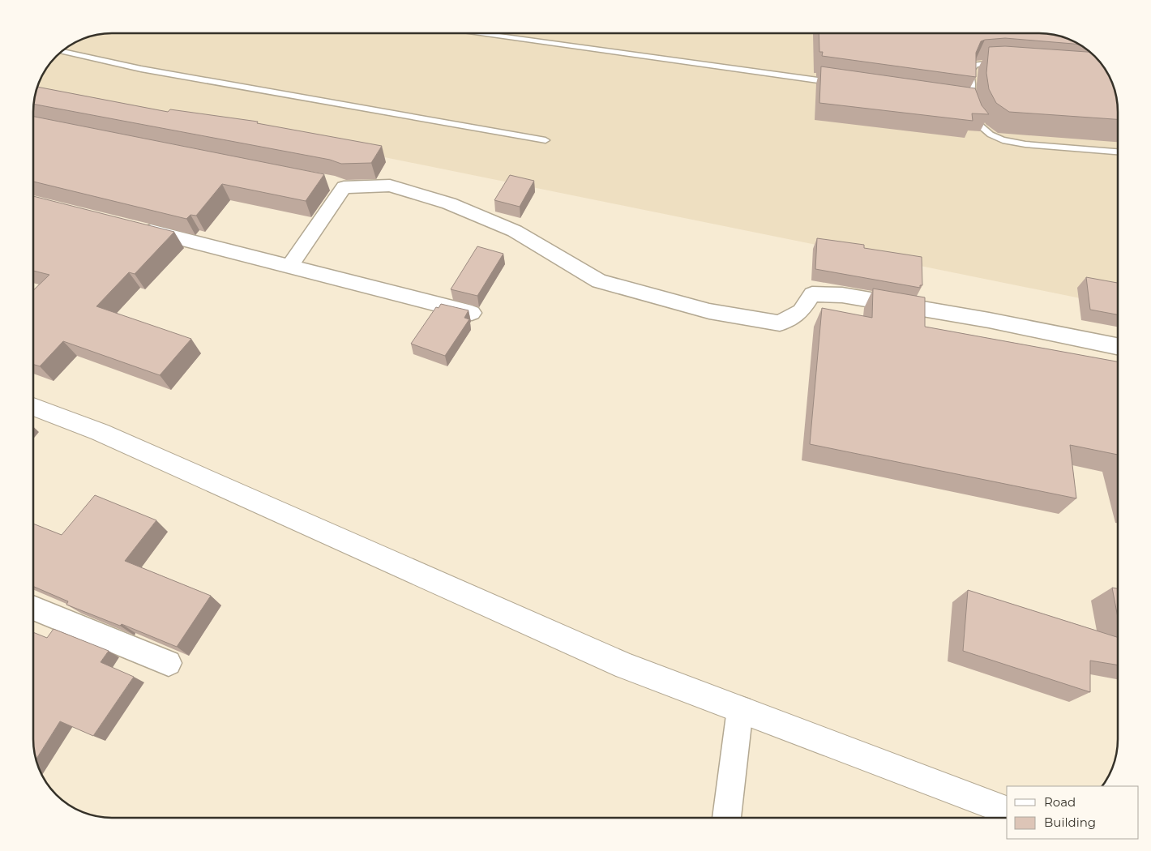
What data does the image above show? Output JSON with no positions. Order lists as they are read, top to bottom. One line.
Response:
{"legend":["Road","Building"]}
